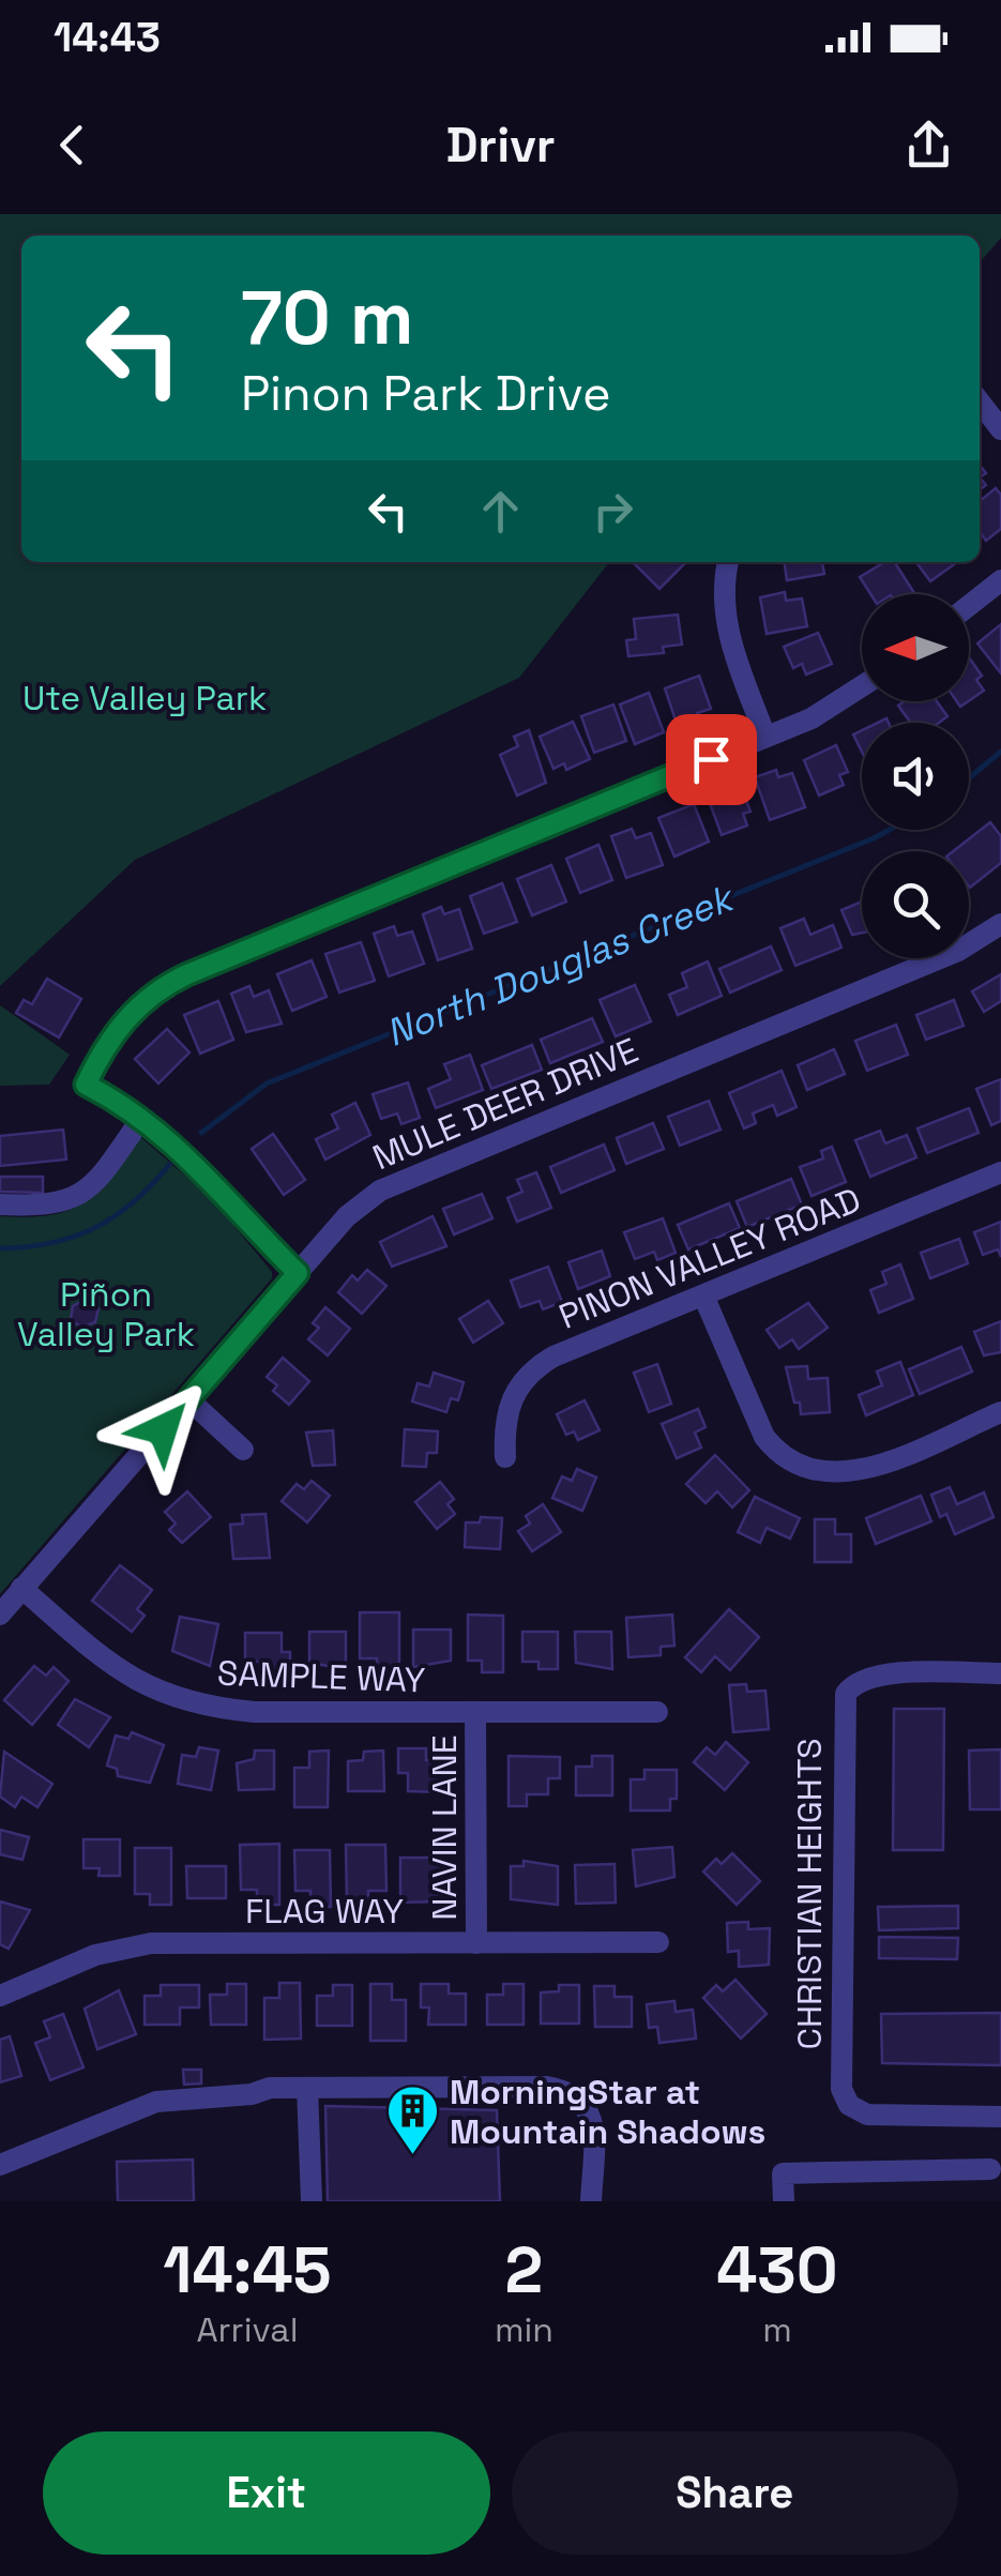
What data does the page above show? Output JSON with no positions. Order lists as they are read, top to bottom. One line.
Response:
{"streets":{"street":["MULE DEER DRIVE","PINON VALLEY ROAD","SAMPLE WAY","NAVIN LANE","CHRISTIAN HEIGHTS","FLAG WAY"]},"crossings":[["MULE DEER DRIVE","SAMPLE WAY"],["SAMPLE WAY","NAVIN LANE"],["NAVIN LANE","FLAG WAY"]],"water":["North Douglas Creek"],"parks":["Ute Valley Park","Piñon Valley Park"],"places":{"building":["MorningStar at Mountain Shadows"]},"north":"left","page":{"status":"14:43","header":"Drivr","turn":["70 m","Pinon Park Drive"],"eta":["14:45","Arrival","2","min","430","m"],"buttons":["Exit","Share"]}}
